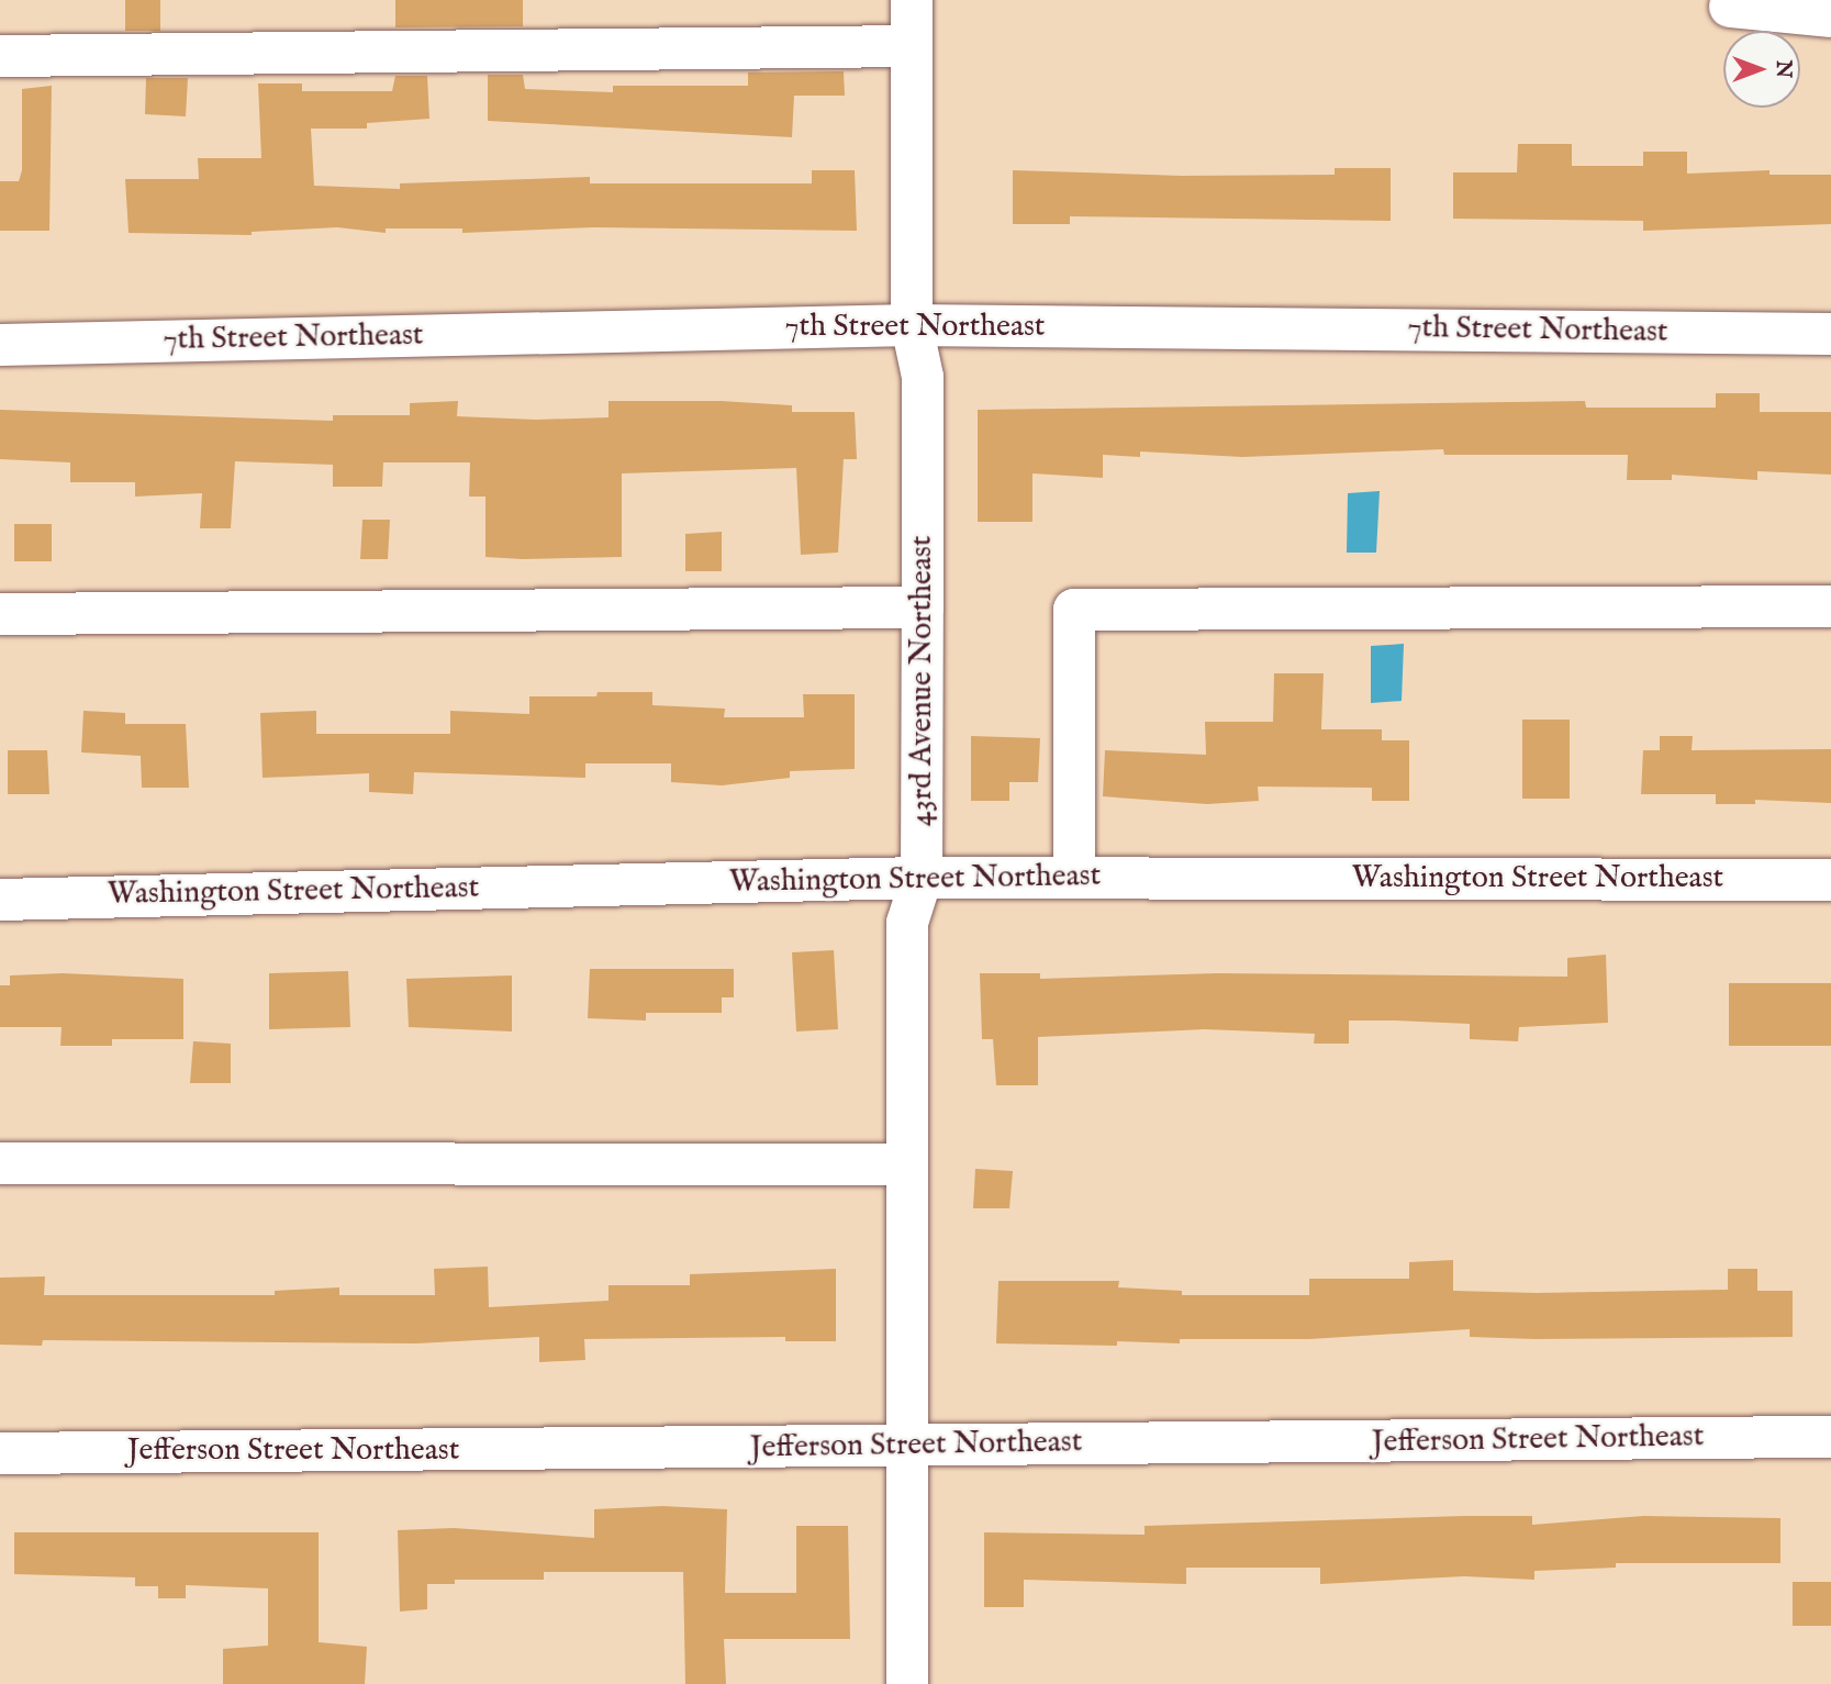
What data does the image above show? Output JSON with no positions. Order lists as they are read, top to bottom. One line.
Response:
{"streets":{"street":["7th Street Northeast","43rd Avenue Northeast","Washington Street Northeast","Jefferson Street Northeast"]},"crossings":[["7th Street Northeast","43rd Avenue Northeast"],["43rd Avenue Northeast","Washington Street Northeast"],["43rd Avenue Northeast","Jefferson Street Northeast"]],"north":"right"}
